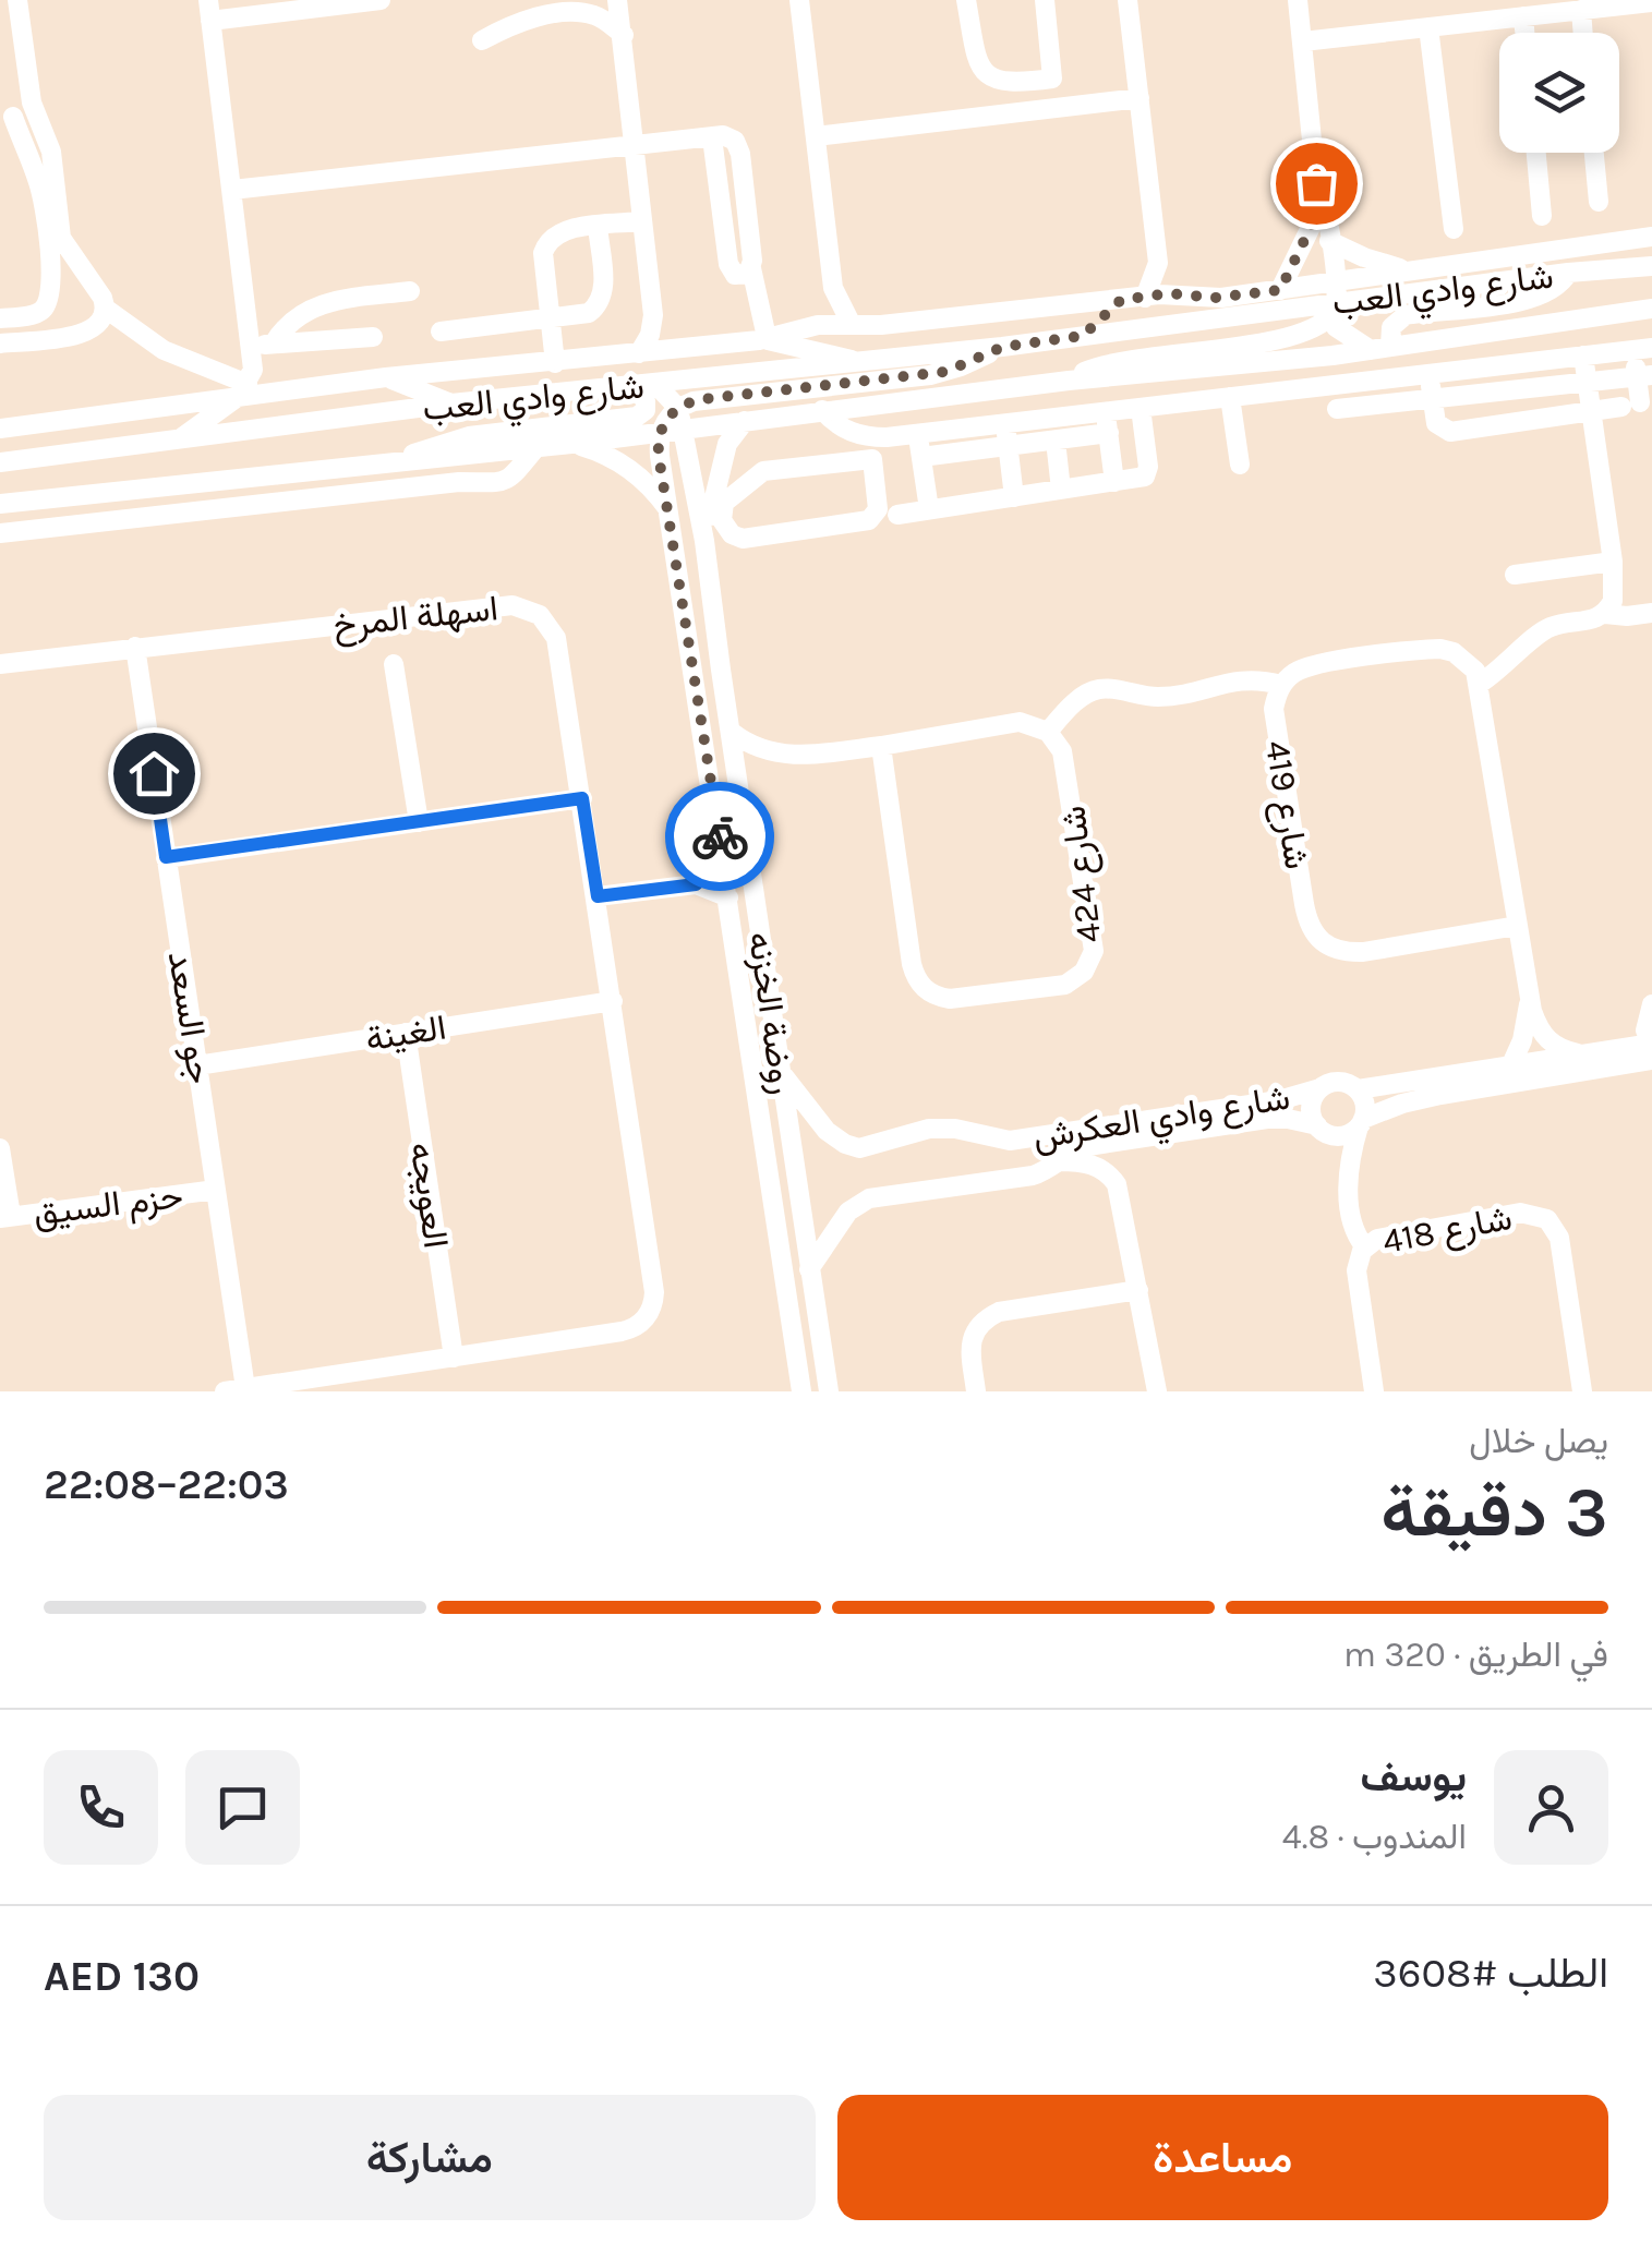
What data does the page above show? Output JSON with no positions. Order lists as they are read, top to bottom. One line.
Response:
{"streets":{"street":["شارع وادي العب","اسهلة المرخ","شارع 419","شارع 424","روضة الخزنه","جو السعد","الغينة","شارع وادي العكرش","العويجه","حزم السيق","شارع 418"]},"crossings":[["شارع وادي العب","روضة الخزنه"],["اسهلة المرخ","جو السعد"],["اسهلة المرخ","الغينة"],["اسهلة المرخ","العويجه"],["روضة الخزنه","شارع وادي العكرش"],["جو السعد","الغينة"],["جو السعد","حزم السيق"],["الغينة","العويجه"],["شارع وادي العكرش","شارع 418"]],"page":{"heading":["3 دقيقة","يصل خلال","22:03–22:08"],"panel":["يوسف","المندوب · 4.8","الطلب #3608","AED 130"],"bar":"في الطريق · 320 m","buttons":["مساعدة","مشاركة"]}}
